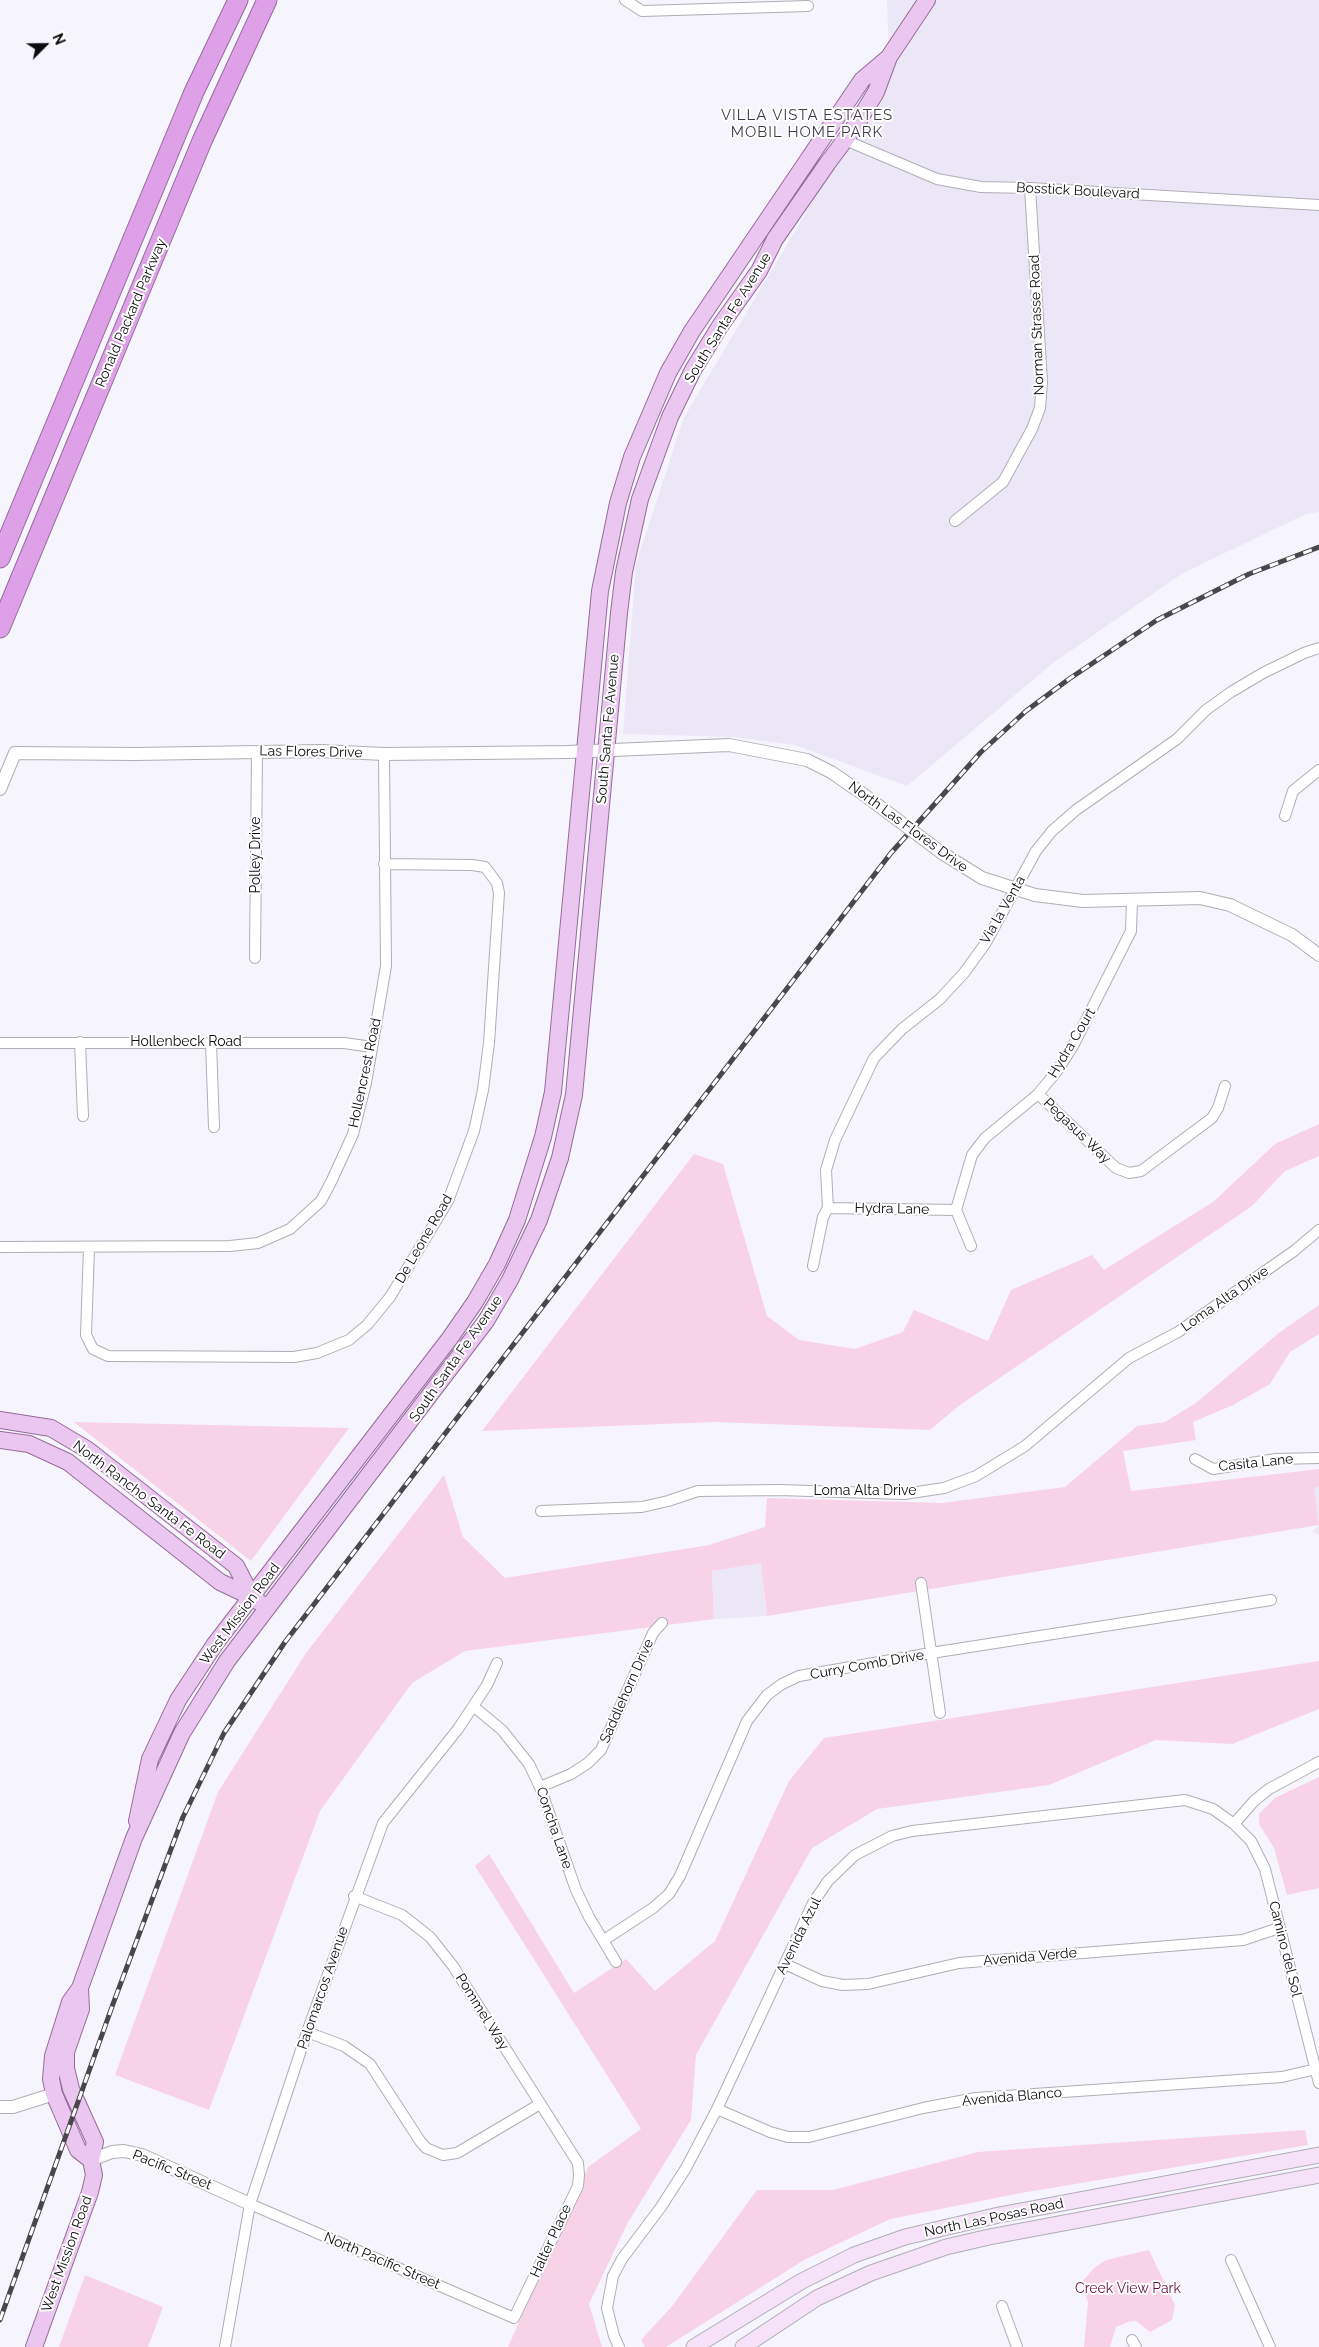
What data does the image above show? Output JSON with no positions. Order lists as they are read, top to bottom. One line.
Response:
{"streets":{"highway":["Ronald Packard Parkway"],"main road":["South Santa Fe Avenue","North Rancho Santa Fe Road","West Mission Road","North Las Posas Road"],"street":["Bosstick Boulevard","Norman Strasse Road","Las Flores Drive","North Las Flores Drive","Polley Drive","Via la Venta","Hollenbeck Road","Hydra Court","Hollencrest Road","Pegasus Way","Hydra Lane","De Leone Road","Loma Alta Drive","Casita Lane","Curry Comb Drive","Saddlehorn Drive","Concha Lane","Avenida Azul","Camino del Sol","Avenida Verde","Palomarcos Avenue","Pommel Way","Avenida Blanco","Pacific Street","Halter Place","North Pacific Street"]},"crossings":[["Bosstick Boulevard","South Santa Fe Avenue"],["Bosstick Boulevard","Norman Strasse Road"],["South Santa Fe Avenue","Las Flores Drive"],["South Santa Fe Avenue","North Las Flores Drive"],["South Santa Fe Avenue","West Mission Road"],["Las Flores Drive","North Las Flores Drive"],["Las Flores Drive","Polley Drive"],["Las Flores Drive","Hollencrest Road"],["North Las Flores Drive","Via la Venta"],["North Las Flores Drive","Hydra Court"],["Via la Venta","Hydra Lane"],["Hollenbeck Road","Hollencrest Road"],["Hydra Court","Pegasus Way"],["Hydra Court","Hydra Lane"],["Hollencrest Road","De Leone Road"],["North Rancho Santa Fe Road","West Mission Road"],["West Mission Road","Pacific Street"],["Curry Comb Drive","Concha Lane"],["Saddlehorn Drive","Concha Lane"],["Concha Lane","Palomarcos Avenue"],["Avenida Azul","Camino del Sol"],["Avenida Azul","Avenida Verde"],["Avenida Azul","Avenida Blanco"],["Camino del Sol","Avenida Verde"],["Camino del Sol","Avenida Blanco"],["Palomarcos Avenue","Pommel Way"],["Palomarcos Avenue","Pacific Street"],["Palomarcos Avenue","North Pacific Street"],["Pommel Way","Halter Place"],["Pacific Street","North Pacific Street"],["Halter Place","North Pacific Street"]],"districts":["VILLA VISTA ESTATES MOBIL HOME PARK"],"parks":["Creek View Park"],"north":"top right"}
